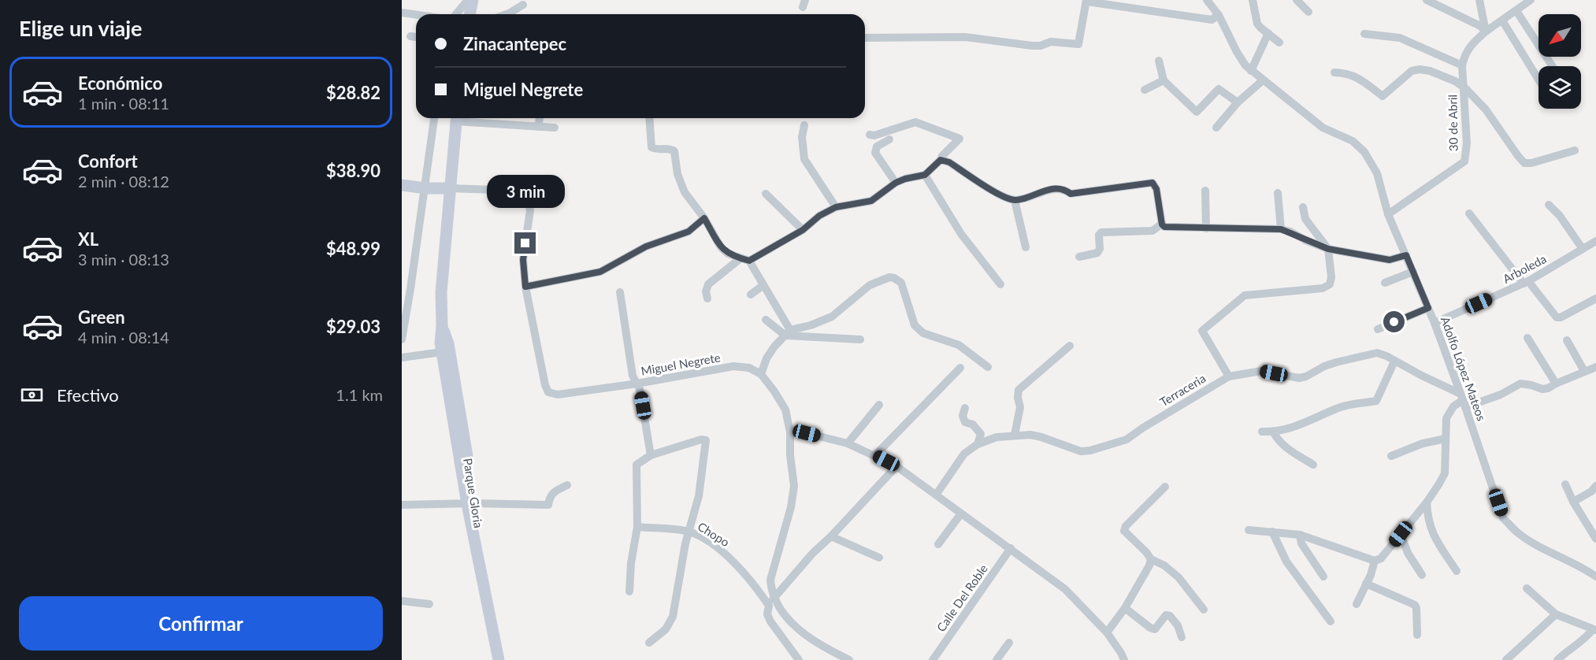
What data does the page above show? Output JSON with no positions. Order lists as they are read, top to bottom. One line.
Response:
{"streets":{"main road":["Parque Gloria"],"street":["30 de Abril","Arboleda","Miguel Negrete","Adolfo López Mateos","Terraceria","Chopo","Calle Del Roble"]},"crossings":[["30 de Abril","Adolfo López Mateos"],["Arboleda","Adolfo López Mateos"],["Miguel Negrete","Parque Gloria"],["Adolfo López Mateos","Terraceria"]],"north":"bottom left","page":{"heading":"Elige un viaje","banner":["Zinacantepec","Miguel Negrete"],"list":[{"name":"Económico","note":"1 min · 08:11","value":"$28.82"},{"name":"Confort","note":"2 min · 08:12","value":"$38.90"},{"name":"XL","note":"3 min · 08:13","value":"$48.99"},{"name":"Green","note":"4 min · 08:14","value":"$29.03"}],"bubble":"3 min","pay":["Efectivo","1.1 km"],"buttons":"Confirmar"}}
